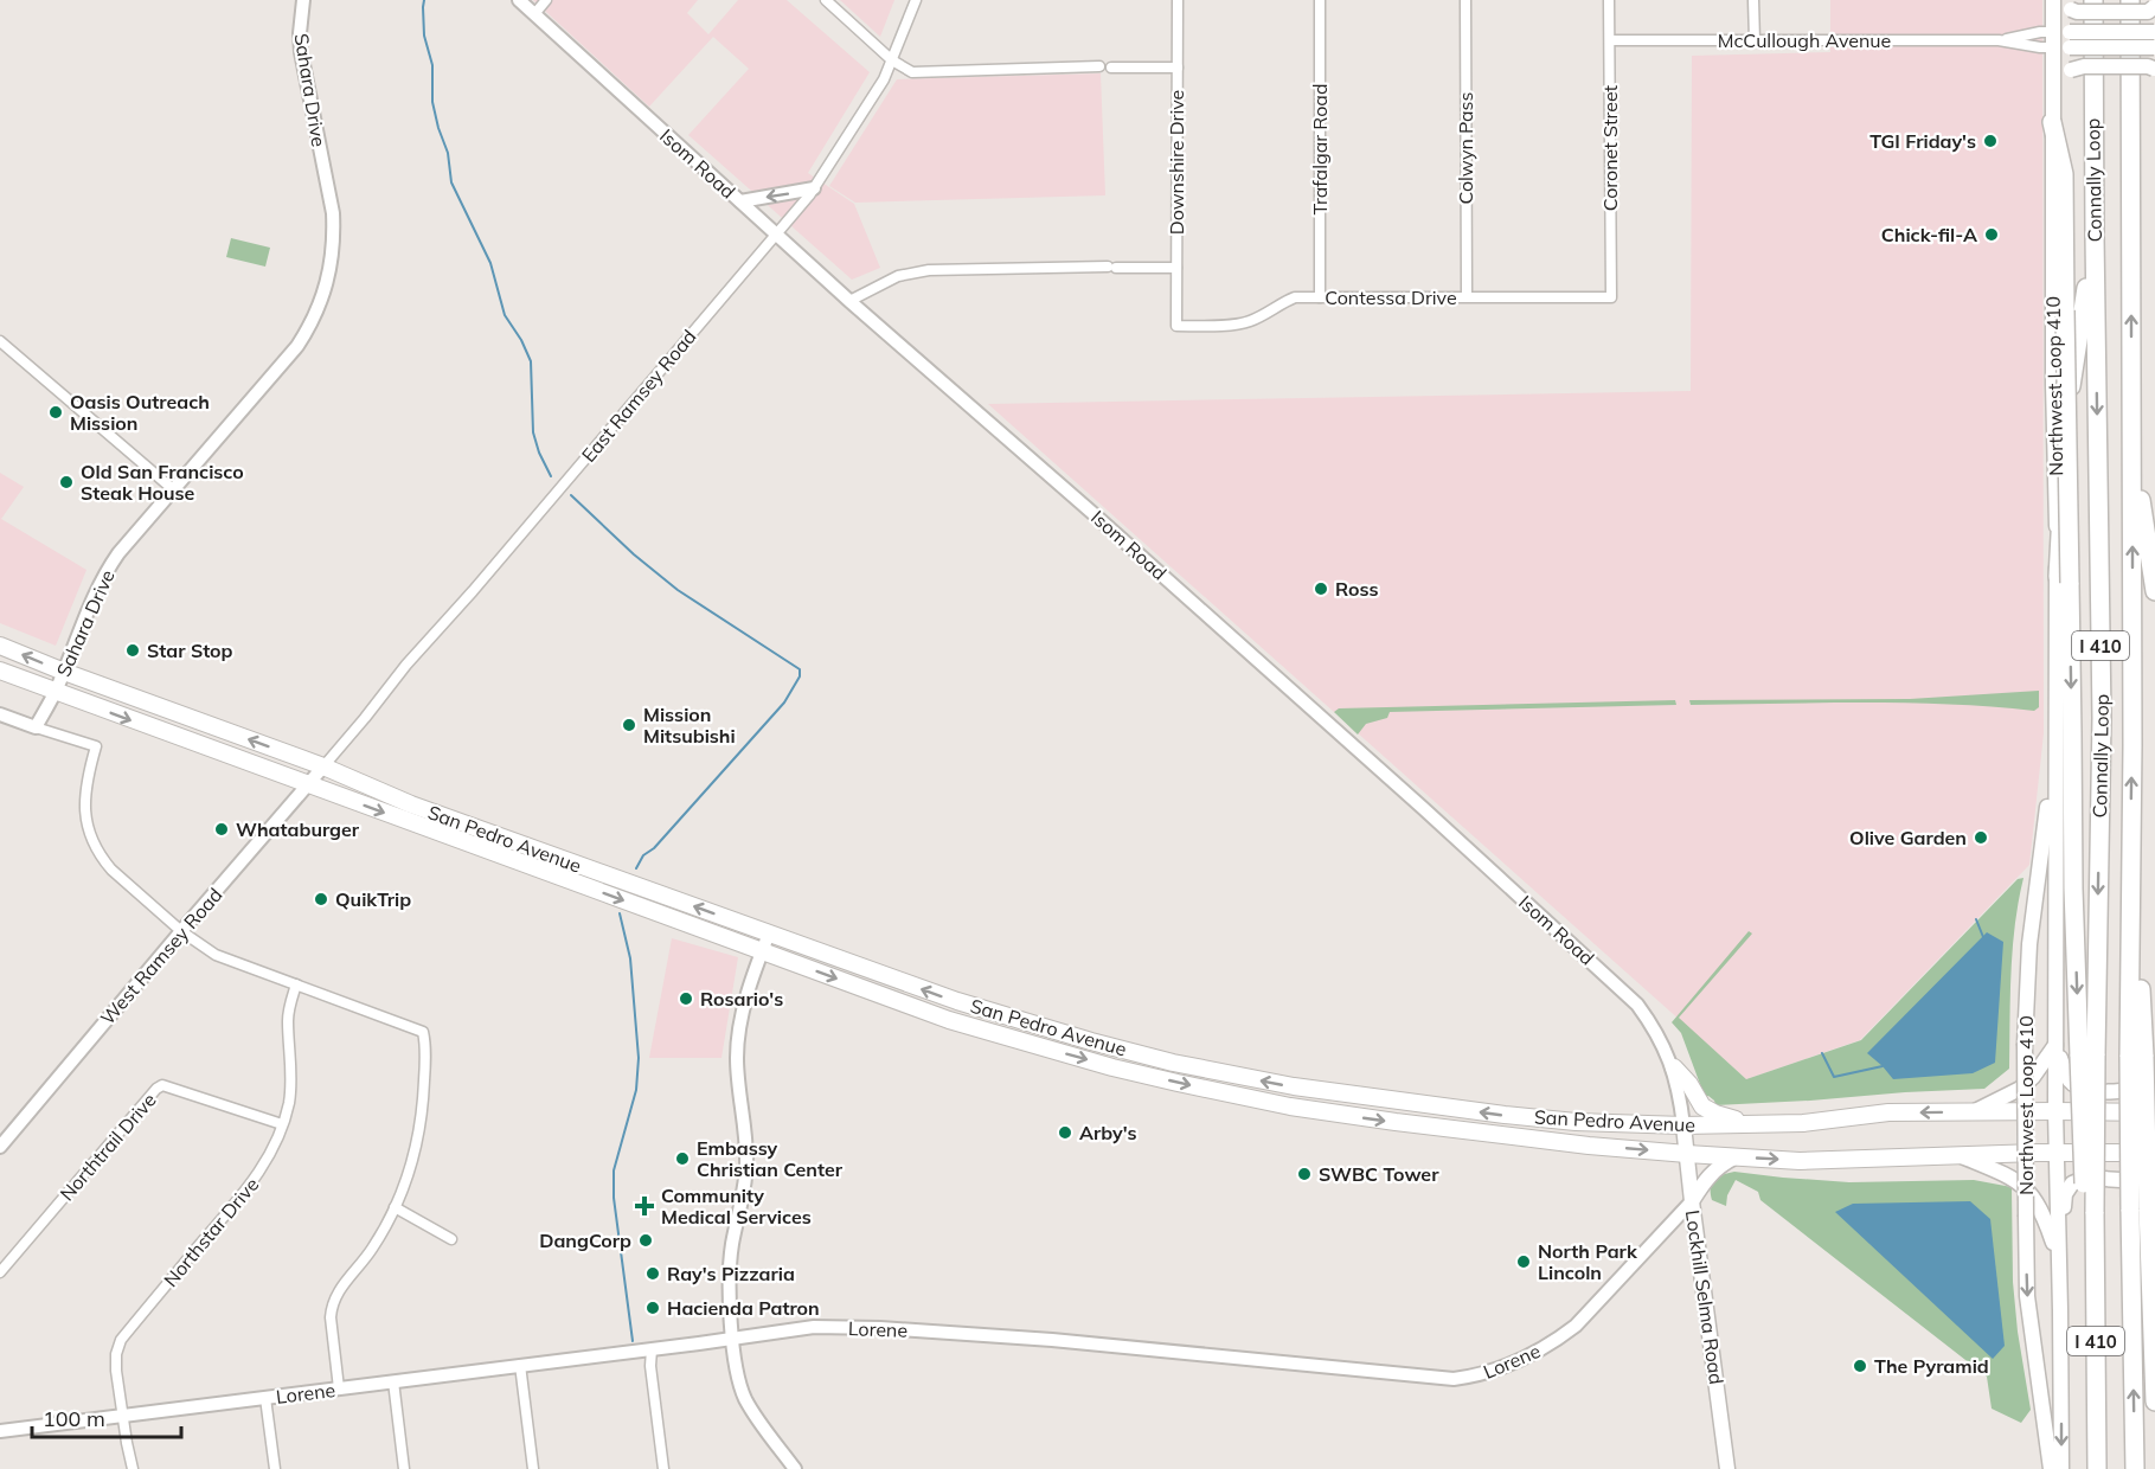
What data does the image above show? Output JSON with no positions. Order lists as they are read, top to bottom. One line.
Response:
{"streets":{"highway":["Connally Loop","I 410"],"main road":["McCullough Avenue","Northwest Loop 410","San Pedro Avenue","Lockhill Selma Road"],"street":["Sahara Drive","Colwyn Pass","Coronet Street","Trafalgar Road","Downshire Drive","Isom Road","Contessa Drive","East Ramsey Road","West Ramsey Road","Northtrail Drive","Northstar Drive","Lorene"]},"crossings":[["McCullough Avenue","Coronet Street"],["McCullough Avenue","Northwest Loop 410"],["Sahara Drive","San Pedro Avenue"],["Colwyn Pass","Contessa Drive"],["Coronet Street","Contessa Drive"],["Trafalgar Road","Contessa Drive"],["Downshire Drive","Contessa Drive"],["Isom Road","East Ramsey Road"],["Isom Road","San Pedro Avenue"],["Isom Road","Lockhill Selma Road"],["Connally Loop","I 410"],["Northwest Loop 410","San Pedro Avenue"],["East Ramsey Road","San Pedro Avenue"],["East Ramsey Road","West Ramsey Road"],["San Pedro Avenue","West Ramsey Road"],["San Pedro Avenue","Lockhill Selma Road"],["Northtrail Drive","Northstar Drive"],["Northstar Drive","Lorene"],["Lockhill Selma Road","Lorene"]],"places":{"other":["TGI Friday's","Chick-fil-A","Oasis Outreach Mission","Old San Francisco Steak House","Ross","Star Stop","Mission Mitsubishi","Whataburger","Olive Garden","QuikTrip","Rosario's","Arby's","Embassy Christian Center","SWBC Tower","DangCorp","North Park Lincoln","Ray's Pizzaria","Hacienda Patron","The Pyramid"],"health":["Community Medical Services"]},"scale_bar":"100 m"}
